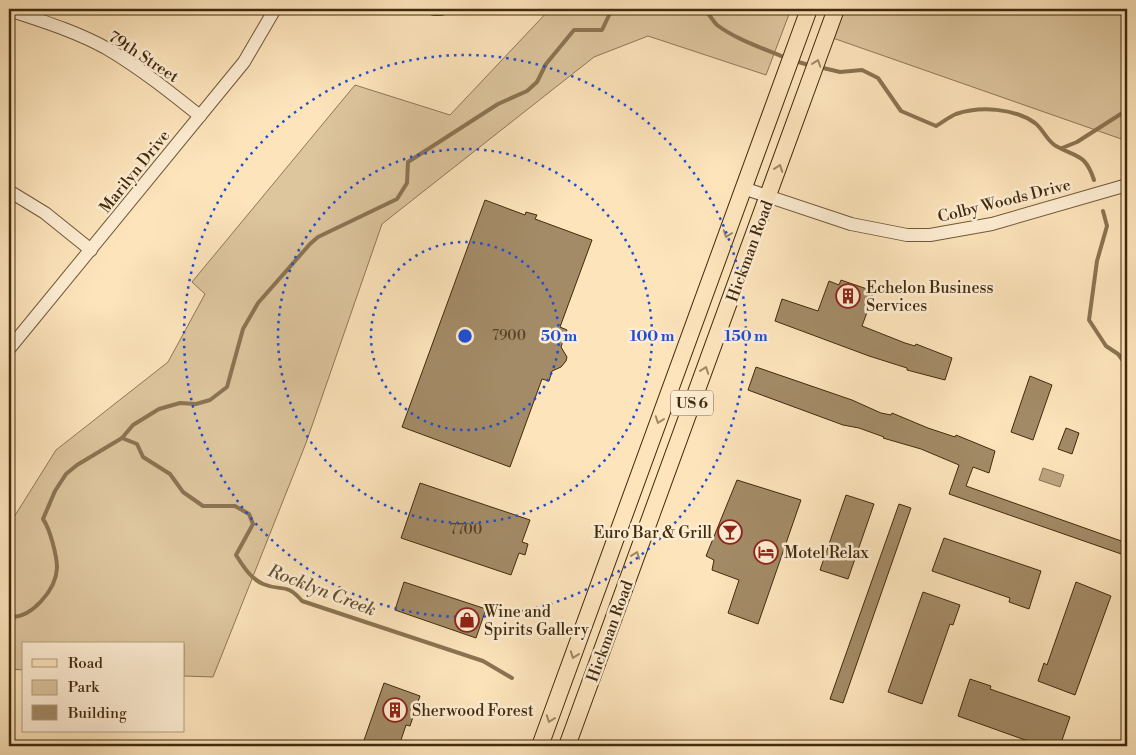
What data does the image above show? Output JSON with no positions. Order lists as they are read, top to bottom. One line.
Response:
{"streets":{"main road":["Hickman Road","US 6"],"street":["79th Street","Marilyn Drive","Colby Woods Drive"]},"crossings":[["79th Street","Marilyn Drive"],["Colby Woods Drive","Hickman Road"]],"water":["Rocklyn Creek"],"places":{"building":["Echelon Business Services","Sherwood Forest"],"bar":["Euro Bar & Grill"],"hotel":["Motel Relax"],"shop":["Wine and Spirits Gallery"]},"house_numbers":["7900","7700"],"legend":["Road","Park","Building"],"rings":["50 m","100 m","150 m"]}
